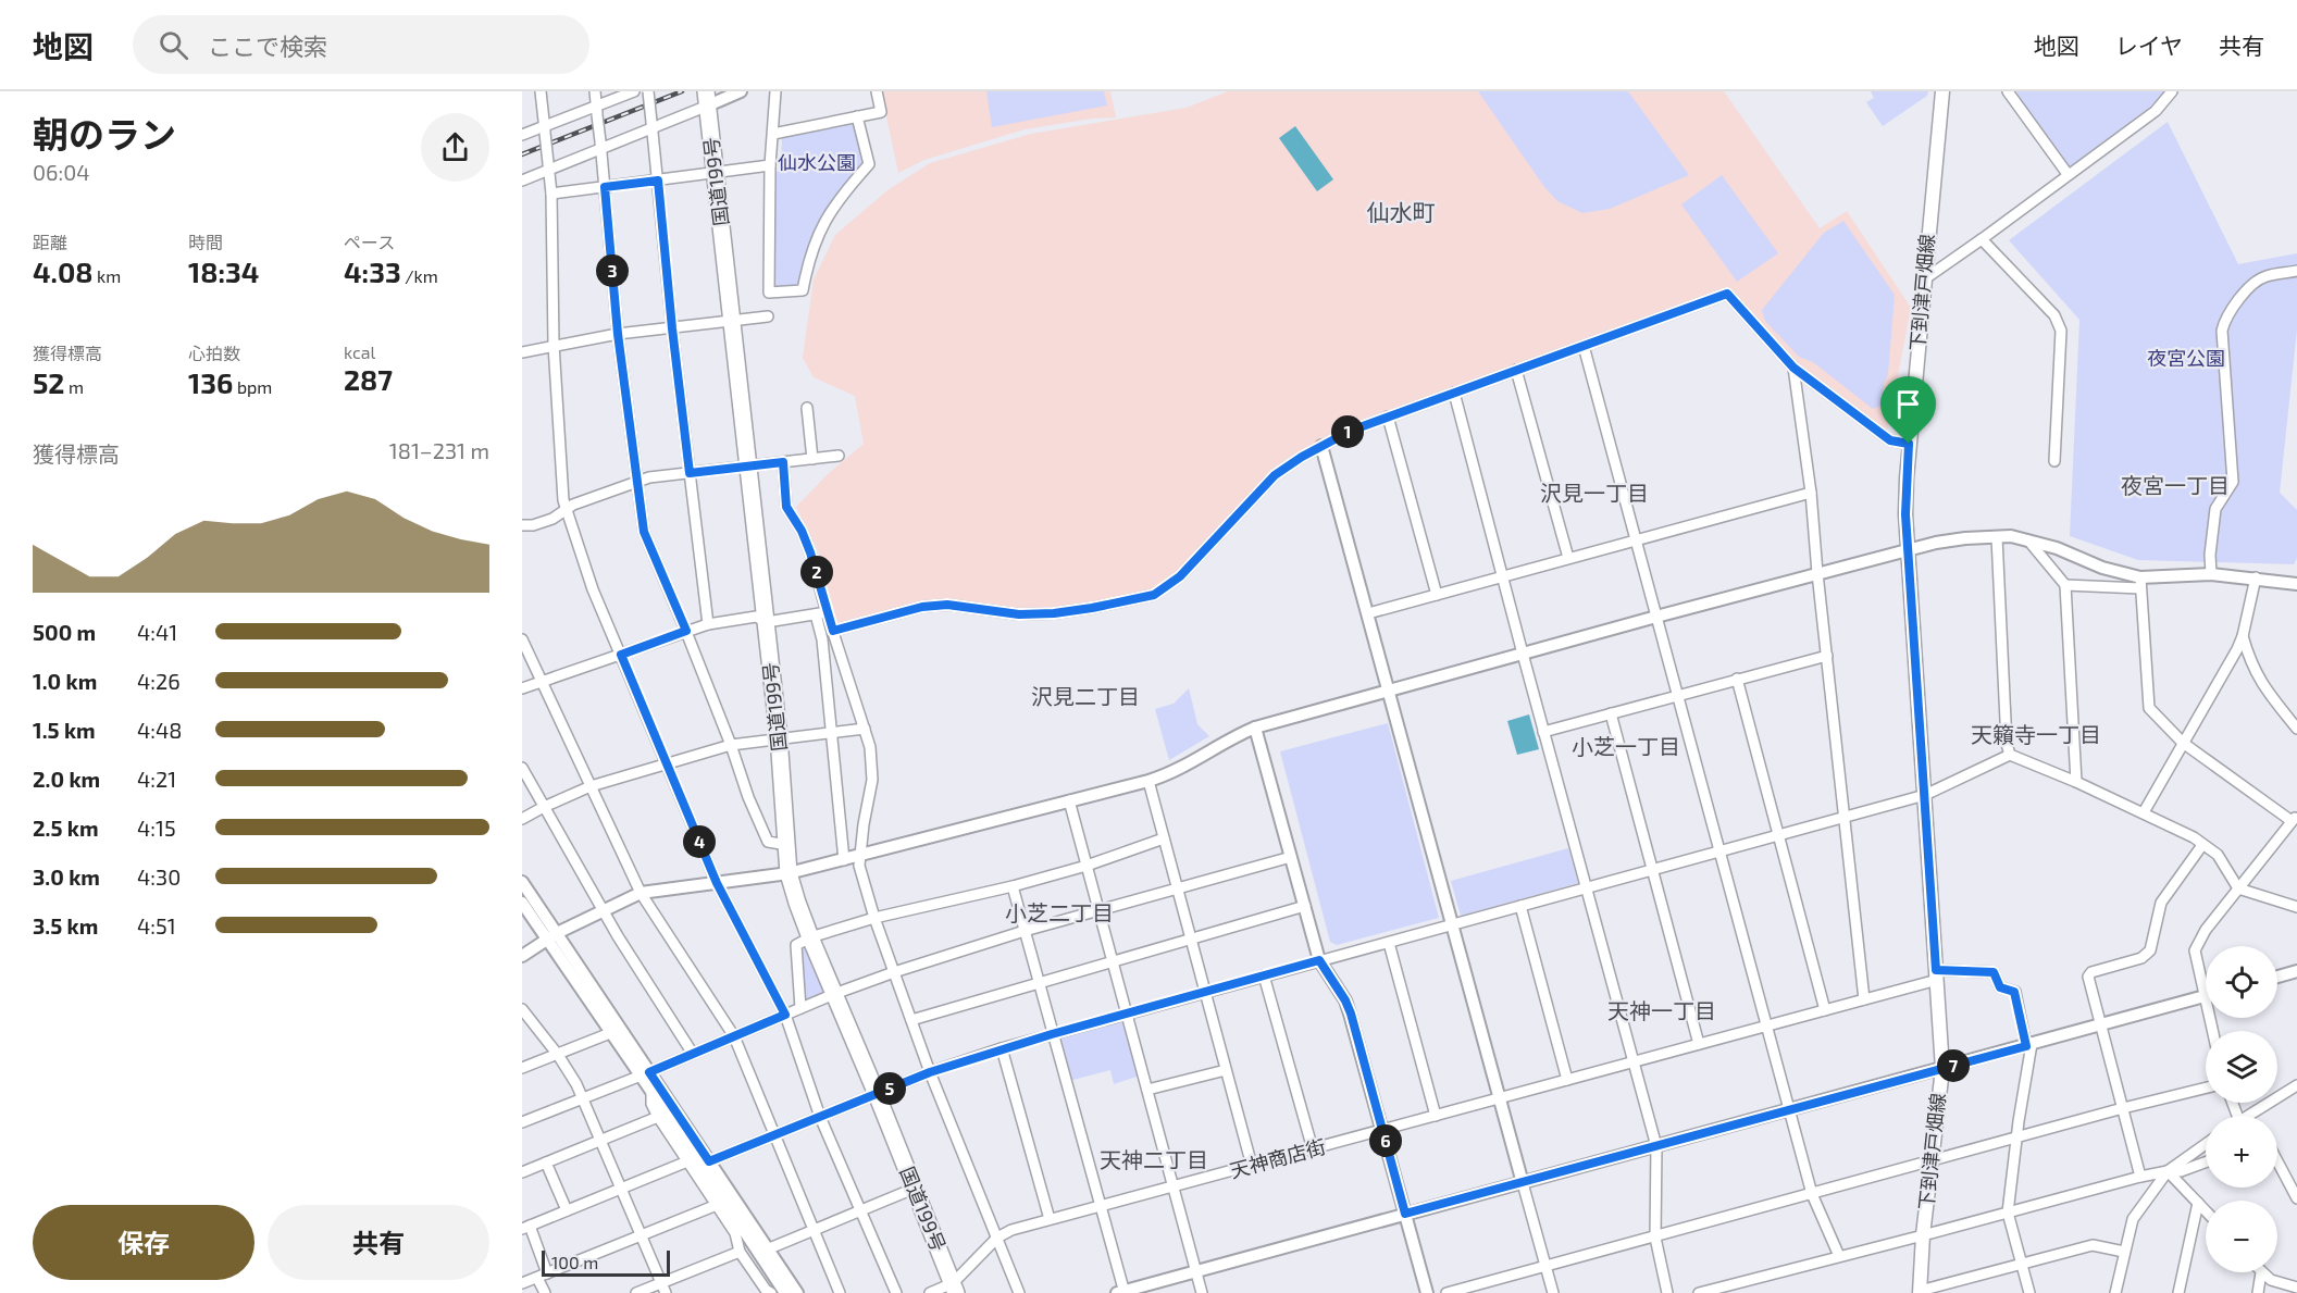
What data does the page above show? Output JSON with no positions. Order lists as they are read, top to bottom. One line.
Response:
{"streets":{"highway":["国道199号"],"main road":["下到津戸畑線"],"street":["天神商店街"]},"crossings":[["下到津戸畑線","天神商店街"]],"districts":["仙水町","夜宮一丁目","沢見一丁目","沢見二丁目","天籟寺一丁目","小芝一丁目","小芝二丁目","天神一丁目","天神二丁目"],"parks":["仙水公園","夜宮公園"],"scale_bar":"100 m","page":{"header":"地図","search":"ここで検索","nav":["地図","レイヤ","共有"],"heading":["朝のラン","06:04"],"stats":[["距離","4.08 km"],["時間","18:34"],["ペース","4:33 /km"],["獲得標高","52 m"],["心拍数","136 bpm"],["kcal","287"]],"pins":["3","1","2","4","7","5","6"],"chart":["獲得標高","181–231 m"],"list":[{"name":"500 m","note":"4:41"},{"name":"1.0 km","note":"4:26"},{"name":"1.5 km","note":"4:48"},{"name":"2.0 km","note":"4:21"},{"name":"2.5 km","note":"4:15"},{"name":"3.0 km","note":"4:30"},{"name":"3.5 km","note":"4:51"}],"map_buttons":["+","−"],"buttons":["保存","共有"],"scale":"100 m"}}
